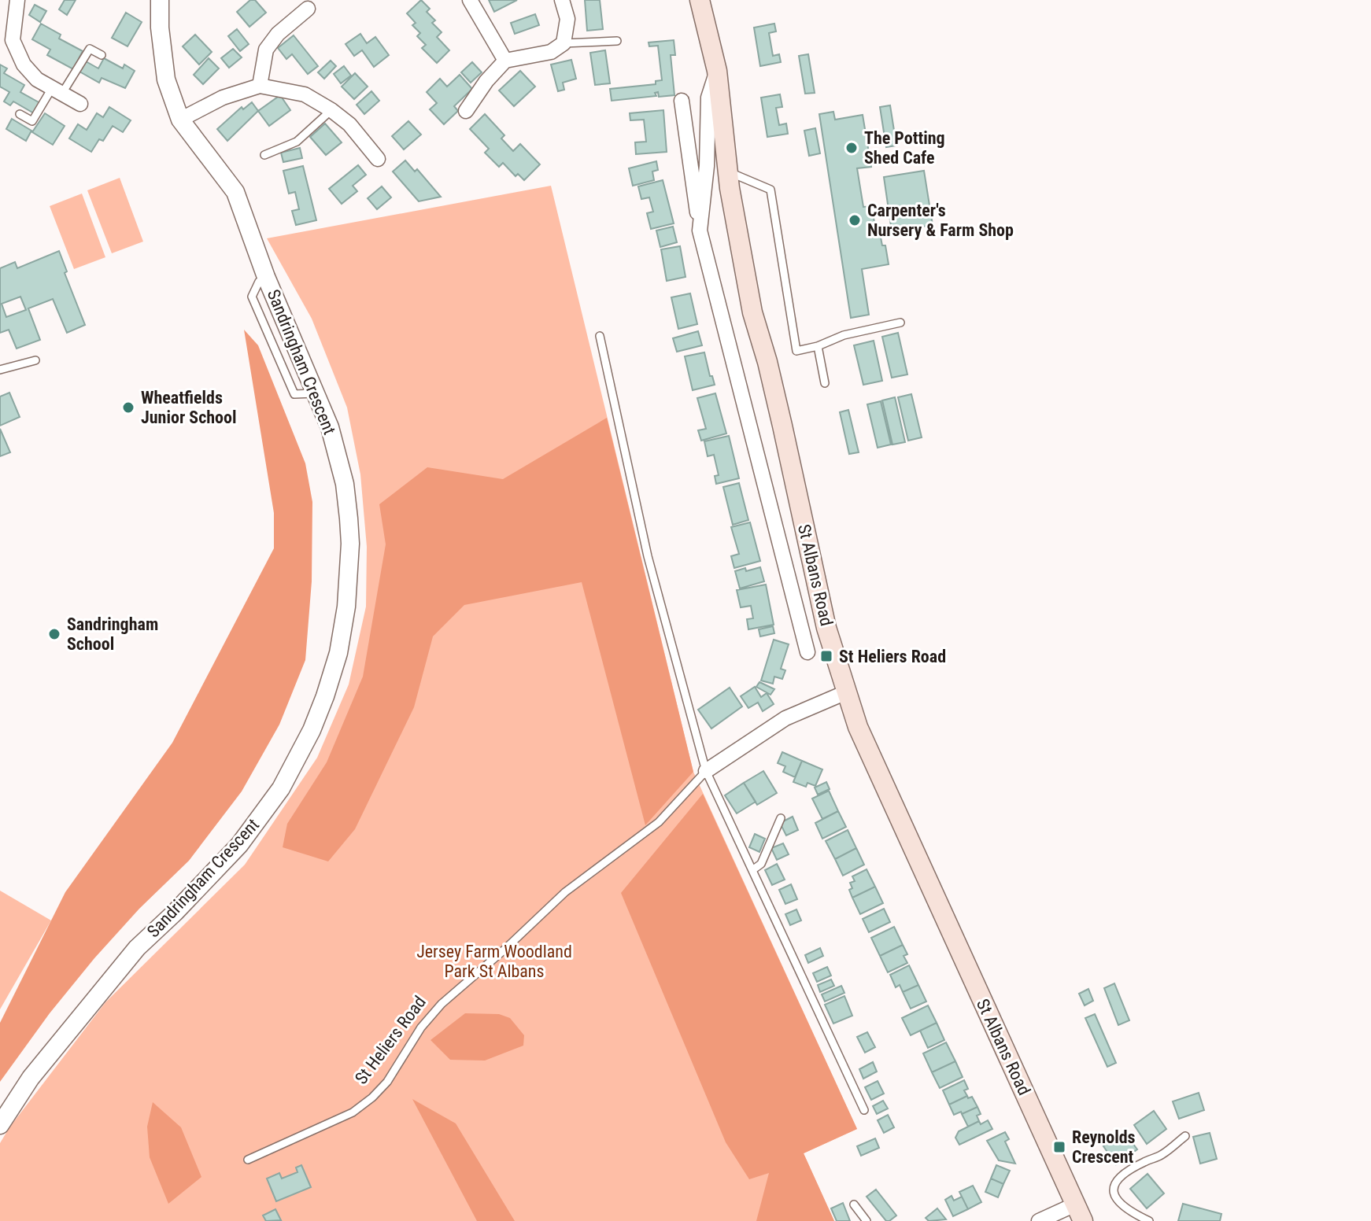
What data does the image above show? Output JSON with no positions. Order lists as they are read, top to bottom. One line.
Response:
{"streets":{"main road":["St Albans Road"],"street":["Sandringham Crescent","St Heliers Road"]},"crossings":[["St Albans Road","St Heliers Road"]],"parks":["Jersey Farm Woodland Park St Albans"],"places":{"other":["The Potting Shed Cafe","Carpenter's Nursery & Farm Shop","Wheatfields Junior School","Sandringham School"],"transit":["St Heliers Road","Reynolds Crescent"]}}
